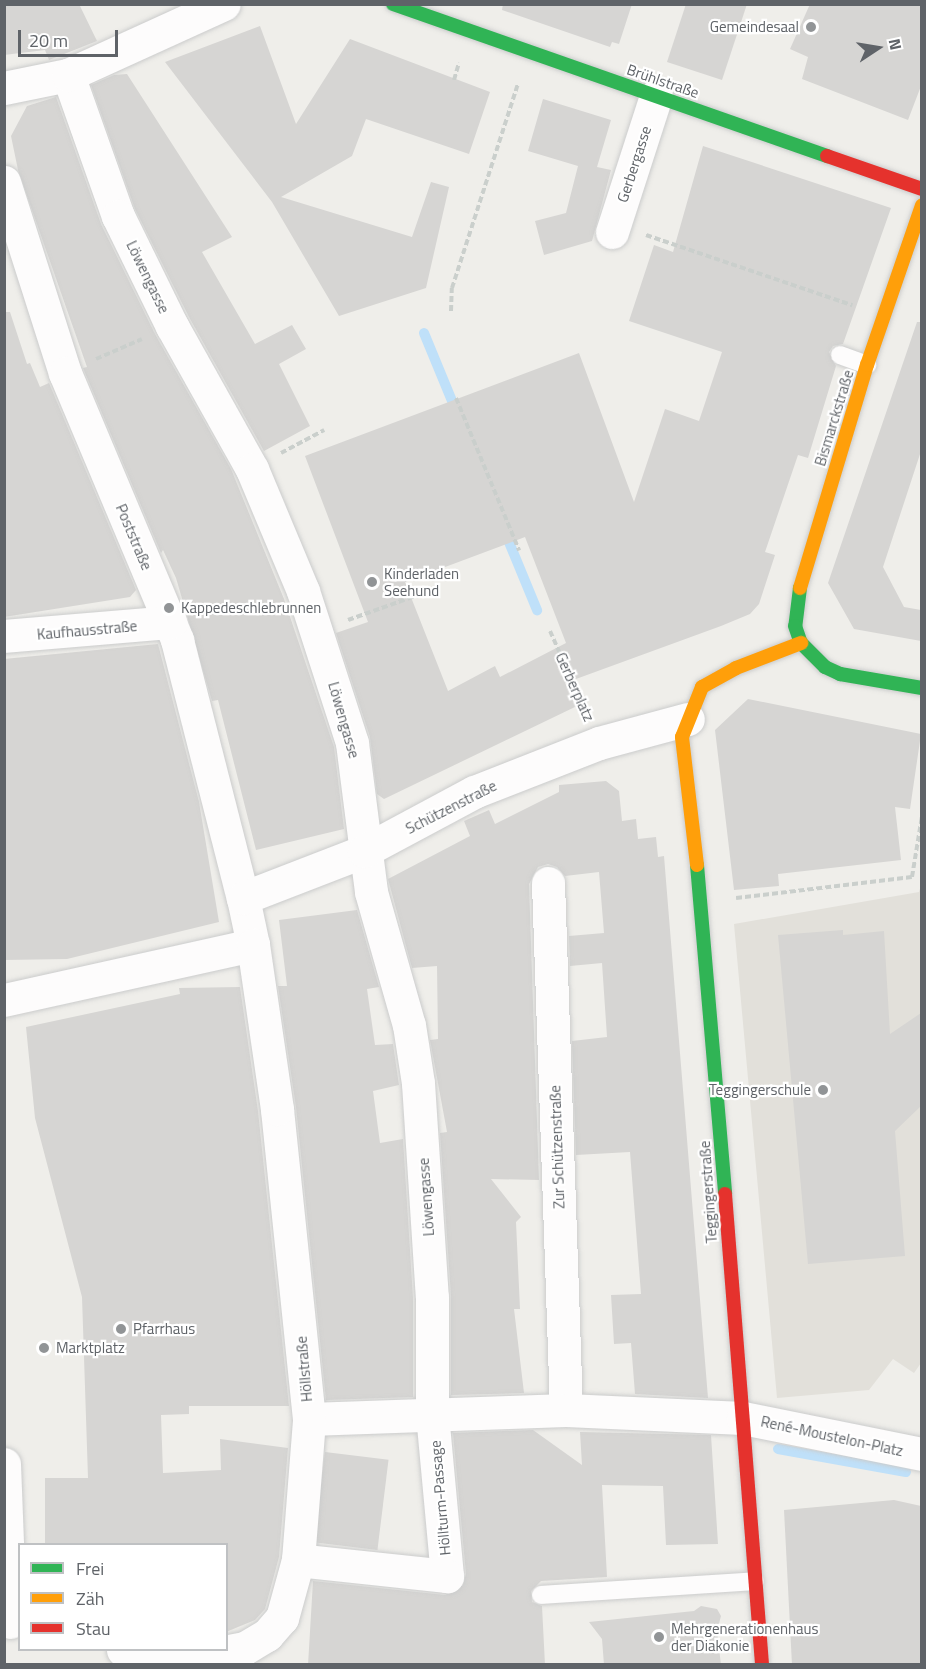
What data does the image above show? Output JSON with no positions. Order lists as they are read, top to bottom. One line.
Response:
{"streets":{"street":["Brühlstraße","Gerbergasse","Löwengasse","Bismarckstraße","Poststraße","Kaufhausstraße","Schützenstraße","Zur Schützenstraße","Teggingerstraße","Höllstraße","René-Moustelon-Platz","Höllturm-Passage"],"path":["Gerberplatz"]},"crossings":[["Brühlstraße","Gerbergasse"],["Löwengasse","Schützenstraße"],["Löwengasse","Höllturm-Passage"],["Poststraße","Kaufhausstraße"],["Poststraße","Schützenstraße"],["Gerberplatz","Schützenstraße"],["Schützenstraße","Teggingerstraße"],["Teggingerstraße","René-Moustelon-Platz"],["Höllstraße","Höllturm-Passage"]],"places":["Gemeindesaal","Kinderladen Seehund","Kappedeschlebrunnen","Teggingerschule","Pfarrhaus","Marktplatz","Mehrgenerationenhaus der Diakonie"],"legend":["Frei","Zäh","Stau"],"scale_bar":"20 m","north":"right"}
